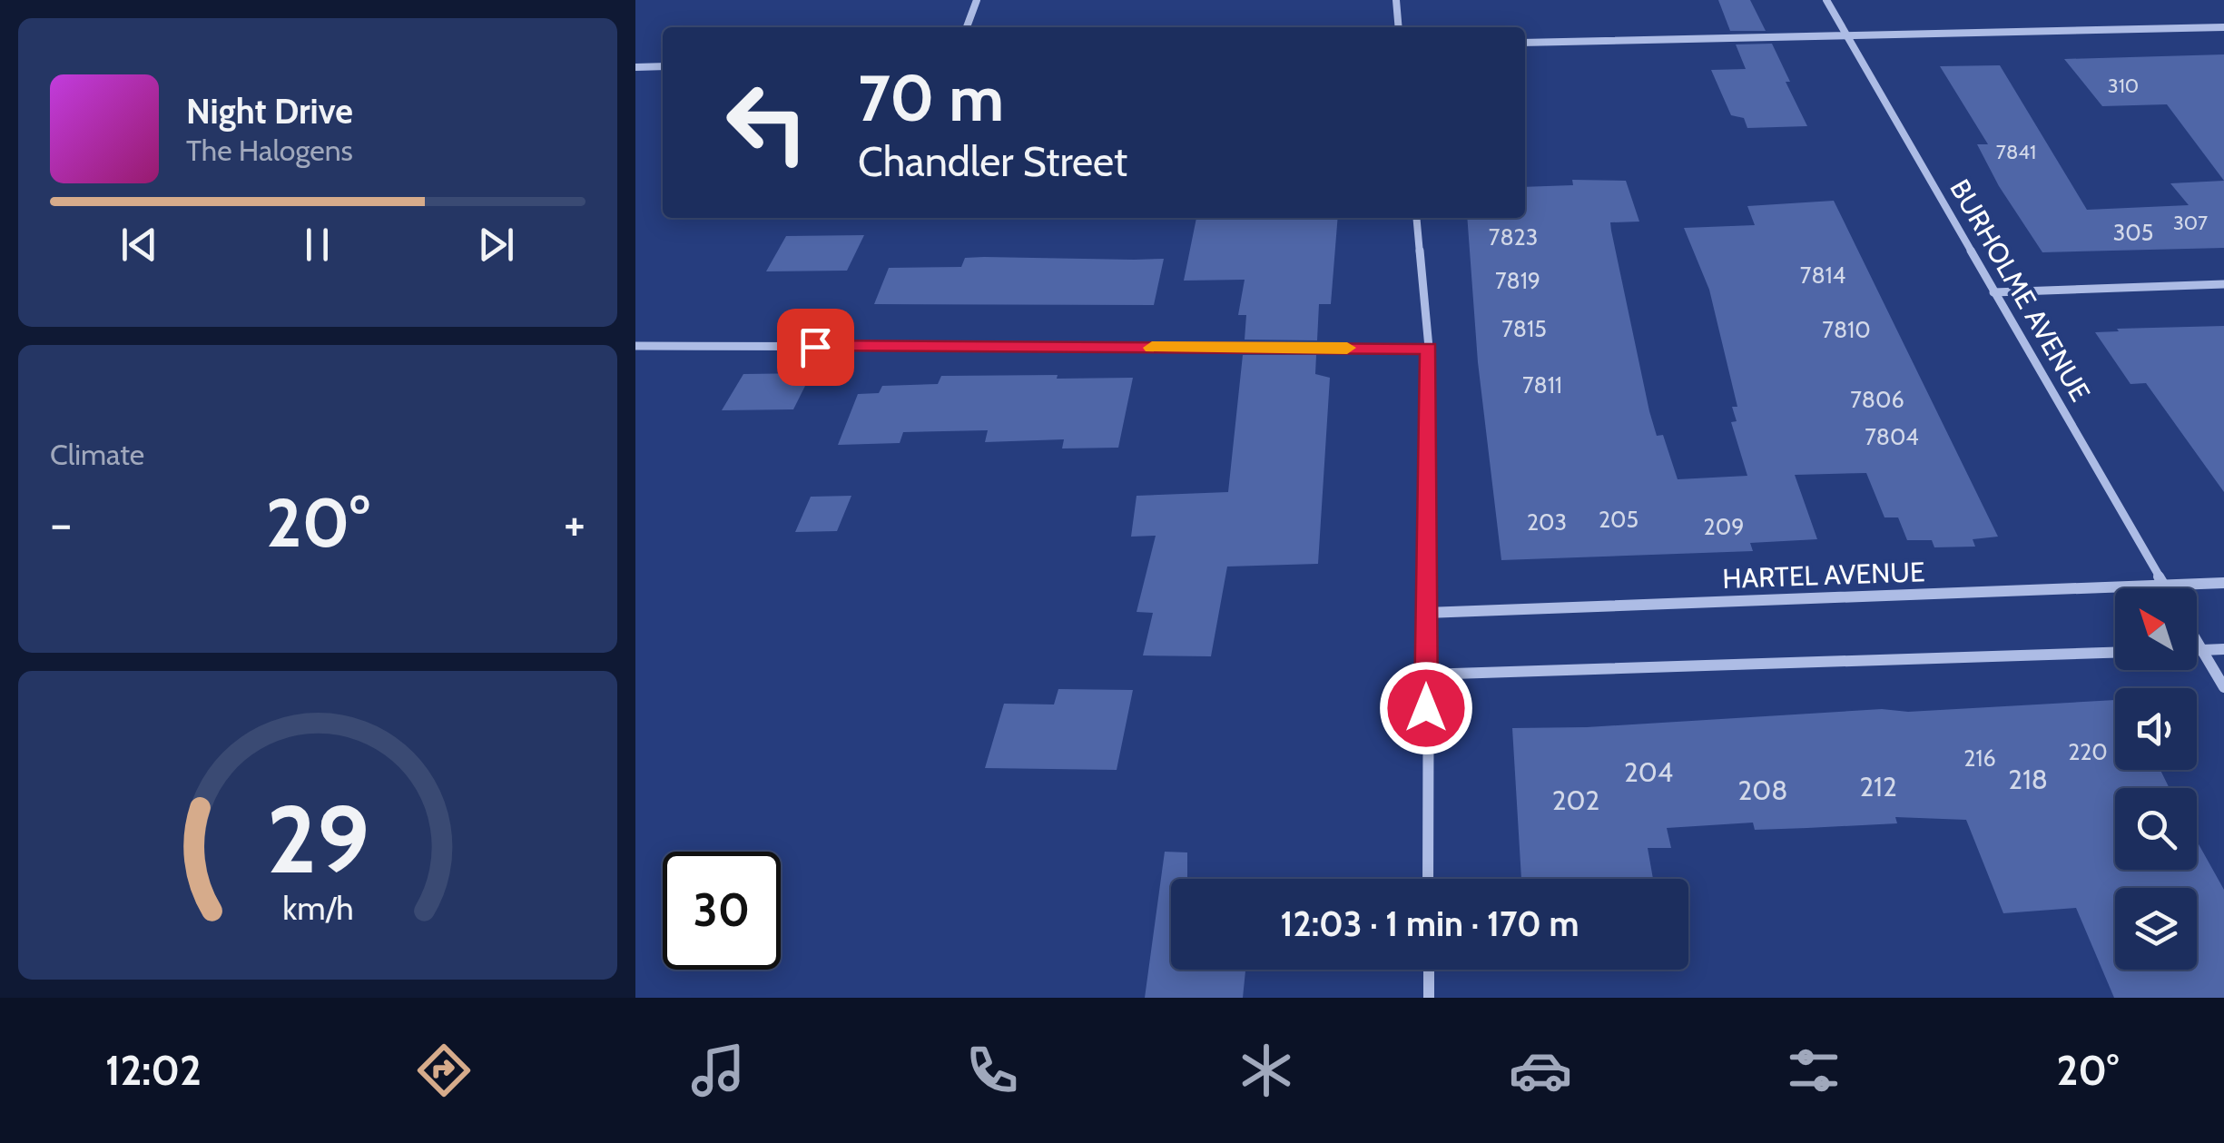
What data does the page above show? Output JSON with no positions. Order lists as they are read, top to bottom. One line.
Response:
{"streets":{"street":["BURHOLME AVENUE","HARTEL AVENUE"]},"crossings":[["BURHOLME AVENUE","HARTEL AVENUE"]],"house_numbers":["310","7841","307","305","7823","7814","7819","7815","7810","7811","7806","7804","205","203","209","220","216","204","218","212","208","202"],"north":"top left","page":{"turn":["70 m","Chandler Street"],"song":["Night Drive","The Halogens"],"tile":"Climate","heat":["−","20°","+"],"limit":"30","trip":"12:03 · 1 min · 170 m","tabs":["12:02","20°"],"gauge":["29","km/h"]}}
